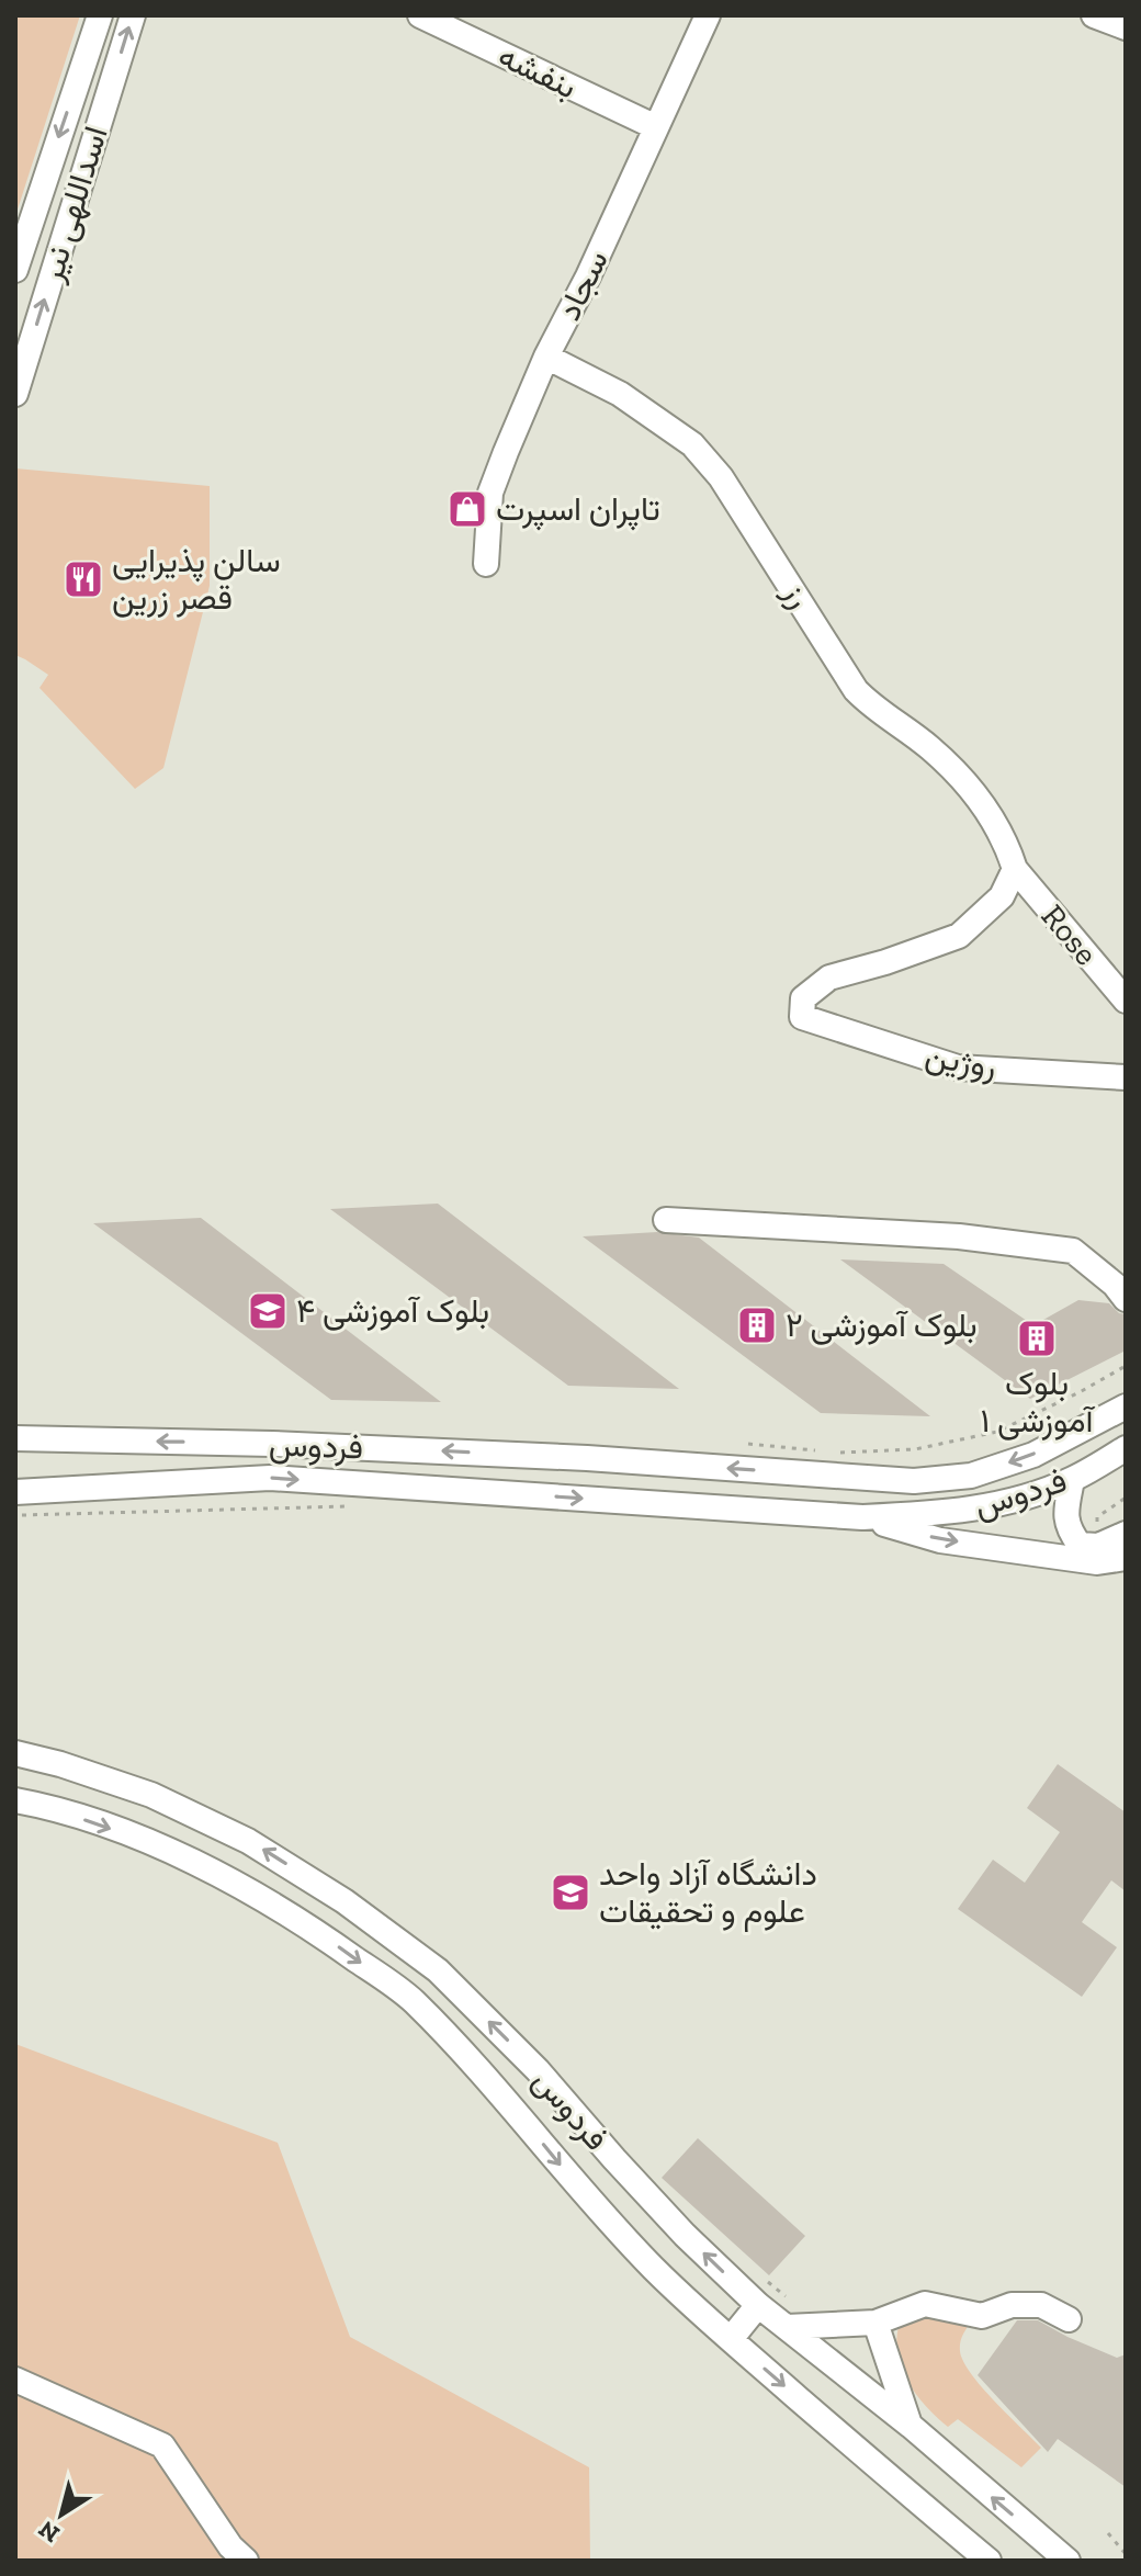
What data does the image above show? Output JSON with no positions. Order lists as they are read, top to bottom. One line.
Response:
{"streets":{"street":["بنفشه","اسداللهی نیر","سجاد","رز","Rose","روژین","فردوس"]},"crossings":[["بنفشه","سجاد"],["سجاد","رز"],["رز","Rose"],["رز","روژین"],["Rose","روژین"]],"places":{"shop":["تاپران اسپرت"],"restaurant":["سالن پذیرایی قصر زرین"],"school or university":["بلوک آموزشی ۴","دانشگاه آزاد واحد علوم و تحقیقات"],"building":["بلوک آموزشی ۲","بلوک آموزشی ۱"]},"north":"bottom left"}
